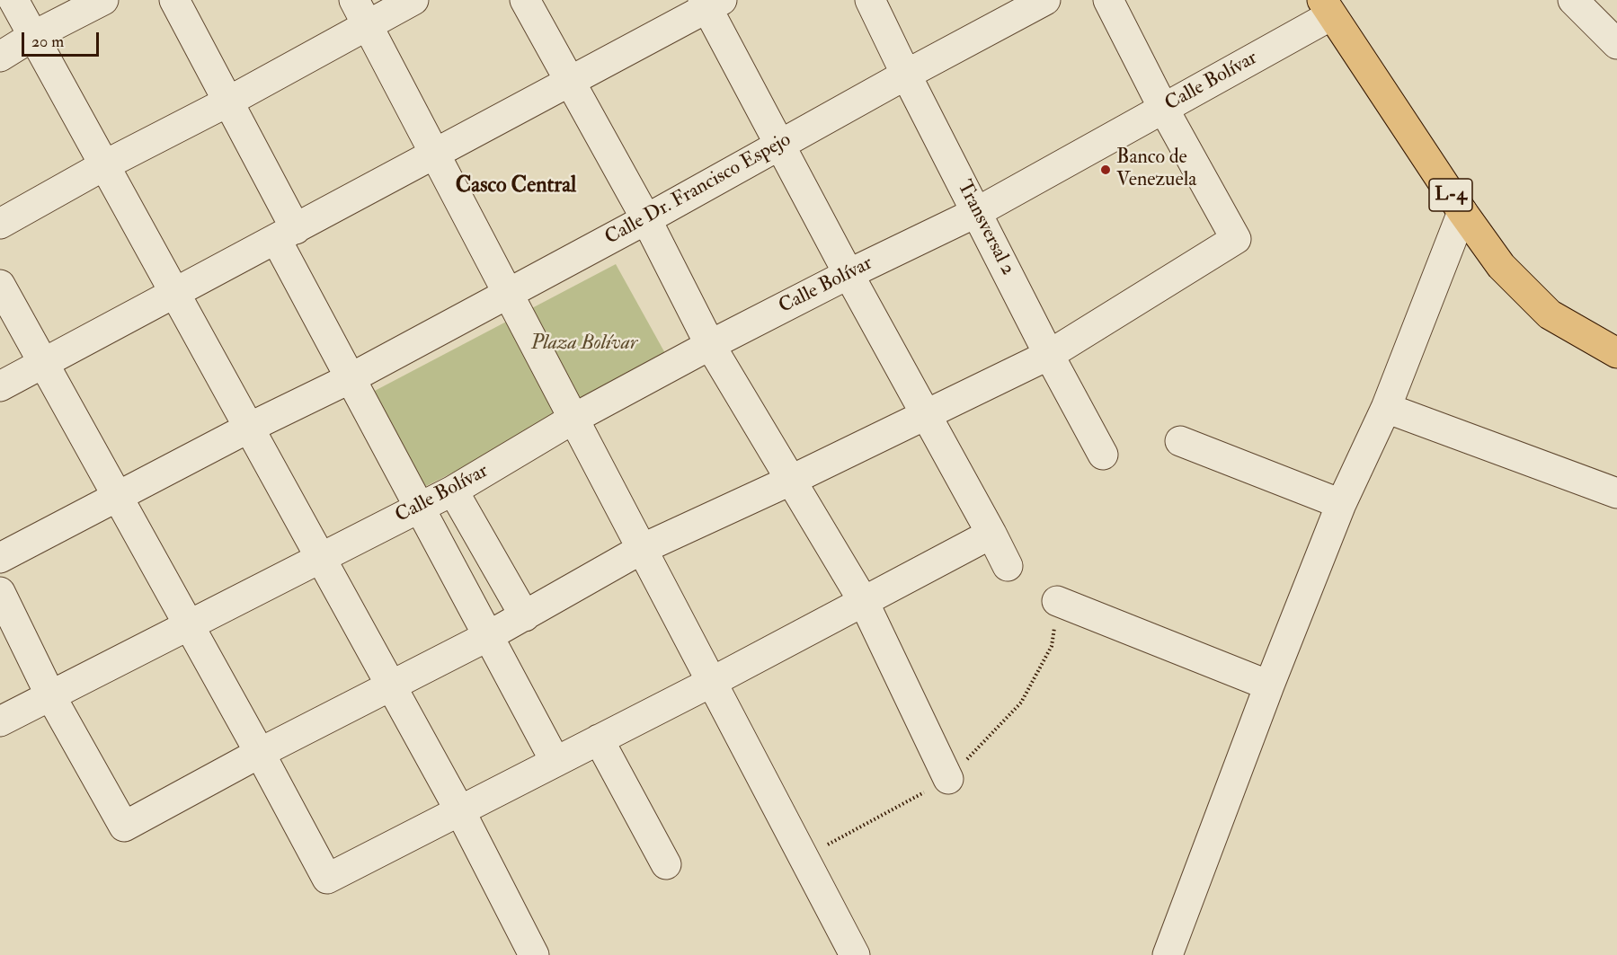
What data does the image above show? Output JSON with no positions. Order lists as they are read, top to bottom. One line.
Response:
{"streets":{"main road":["L-4"],"street":["Calle Bolívar","Calle Dr. Francisco Espejo","Transversal 2"]},"crossings":[["Calle Bolívar","L-4"],["Calle Bolívar","Transversal 2"],["Calle Dr. Francisco Espejo","Transversal 2"]],"districts":["Casco Central"],"parks":["Plaza Bolívar"],"places":["Banco de Venezuela"],"scale_bar":"20 m"}
